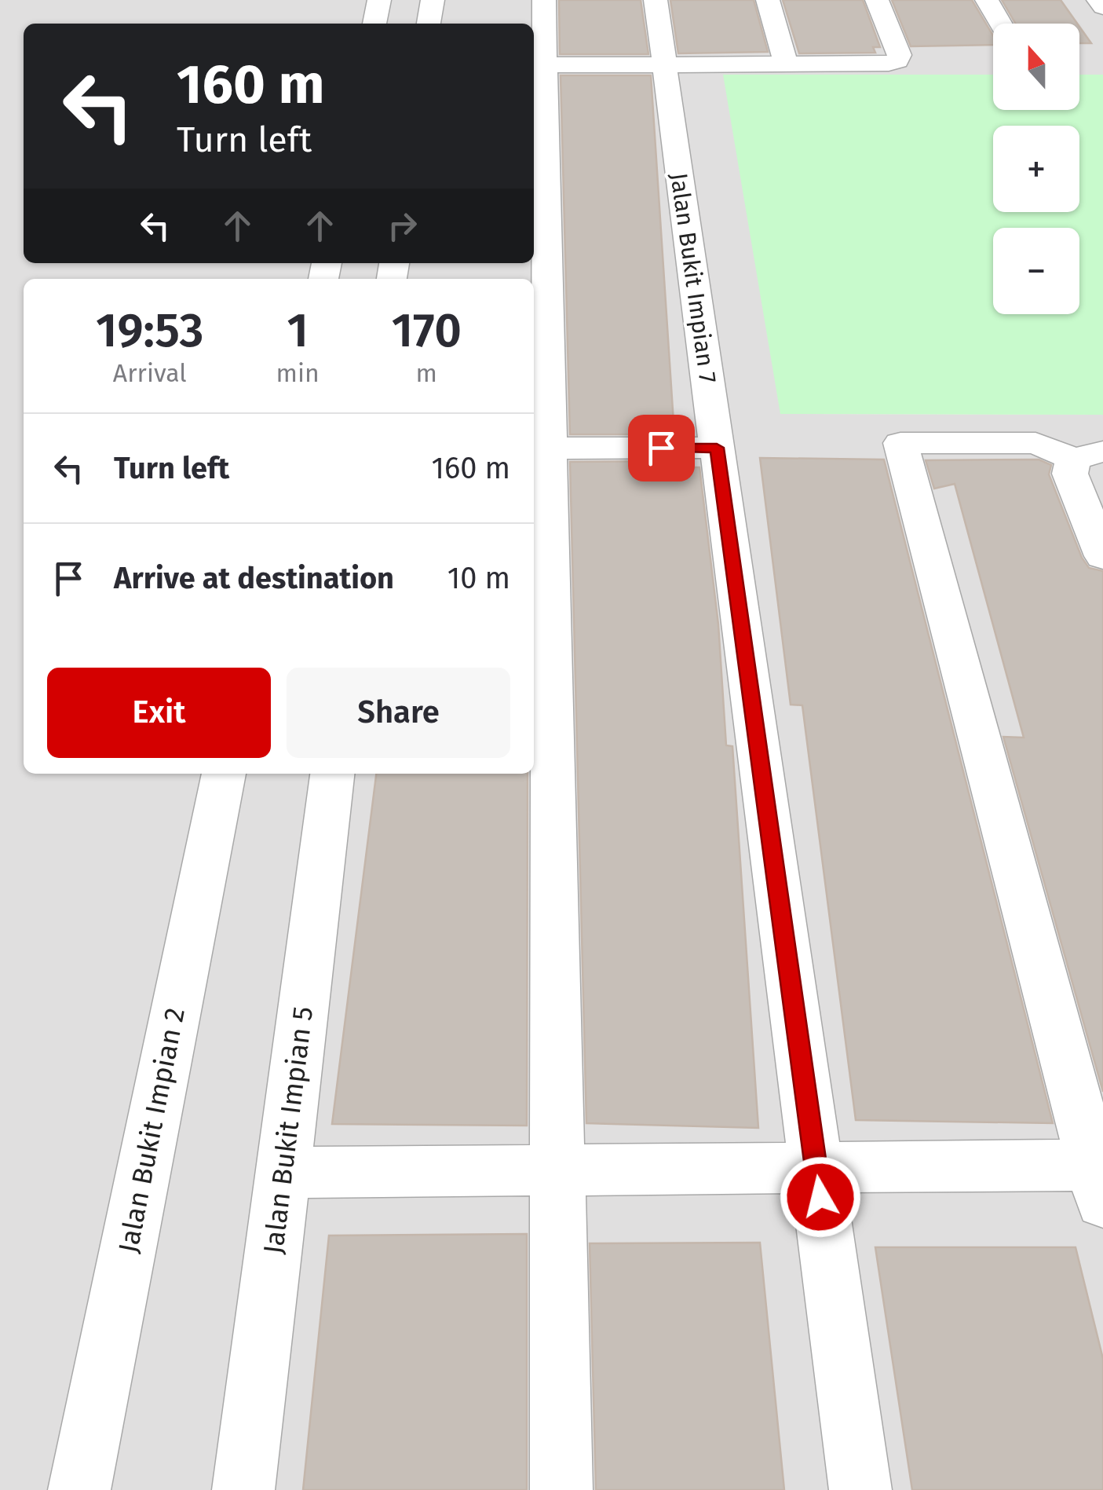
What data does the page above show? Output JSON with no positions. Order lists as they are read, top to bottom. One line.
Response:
{"streets":{"street":["Jalan Bukit Impian 7","Jalan Bukit Impian 2","Jalan Bukit Impian 5"]},"north":"top","page":{"map_buttons":["+","−"],"turn":["160 m","Turn left"],"eta":["19:53","Arrival","1","min","170","m"],"list":[{"name":"Turn left","value":"160 m"},{"name":"Arrive at destination","value":"10 m"}],"buttons":["Exit","Share"]}}
